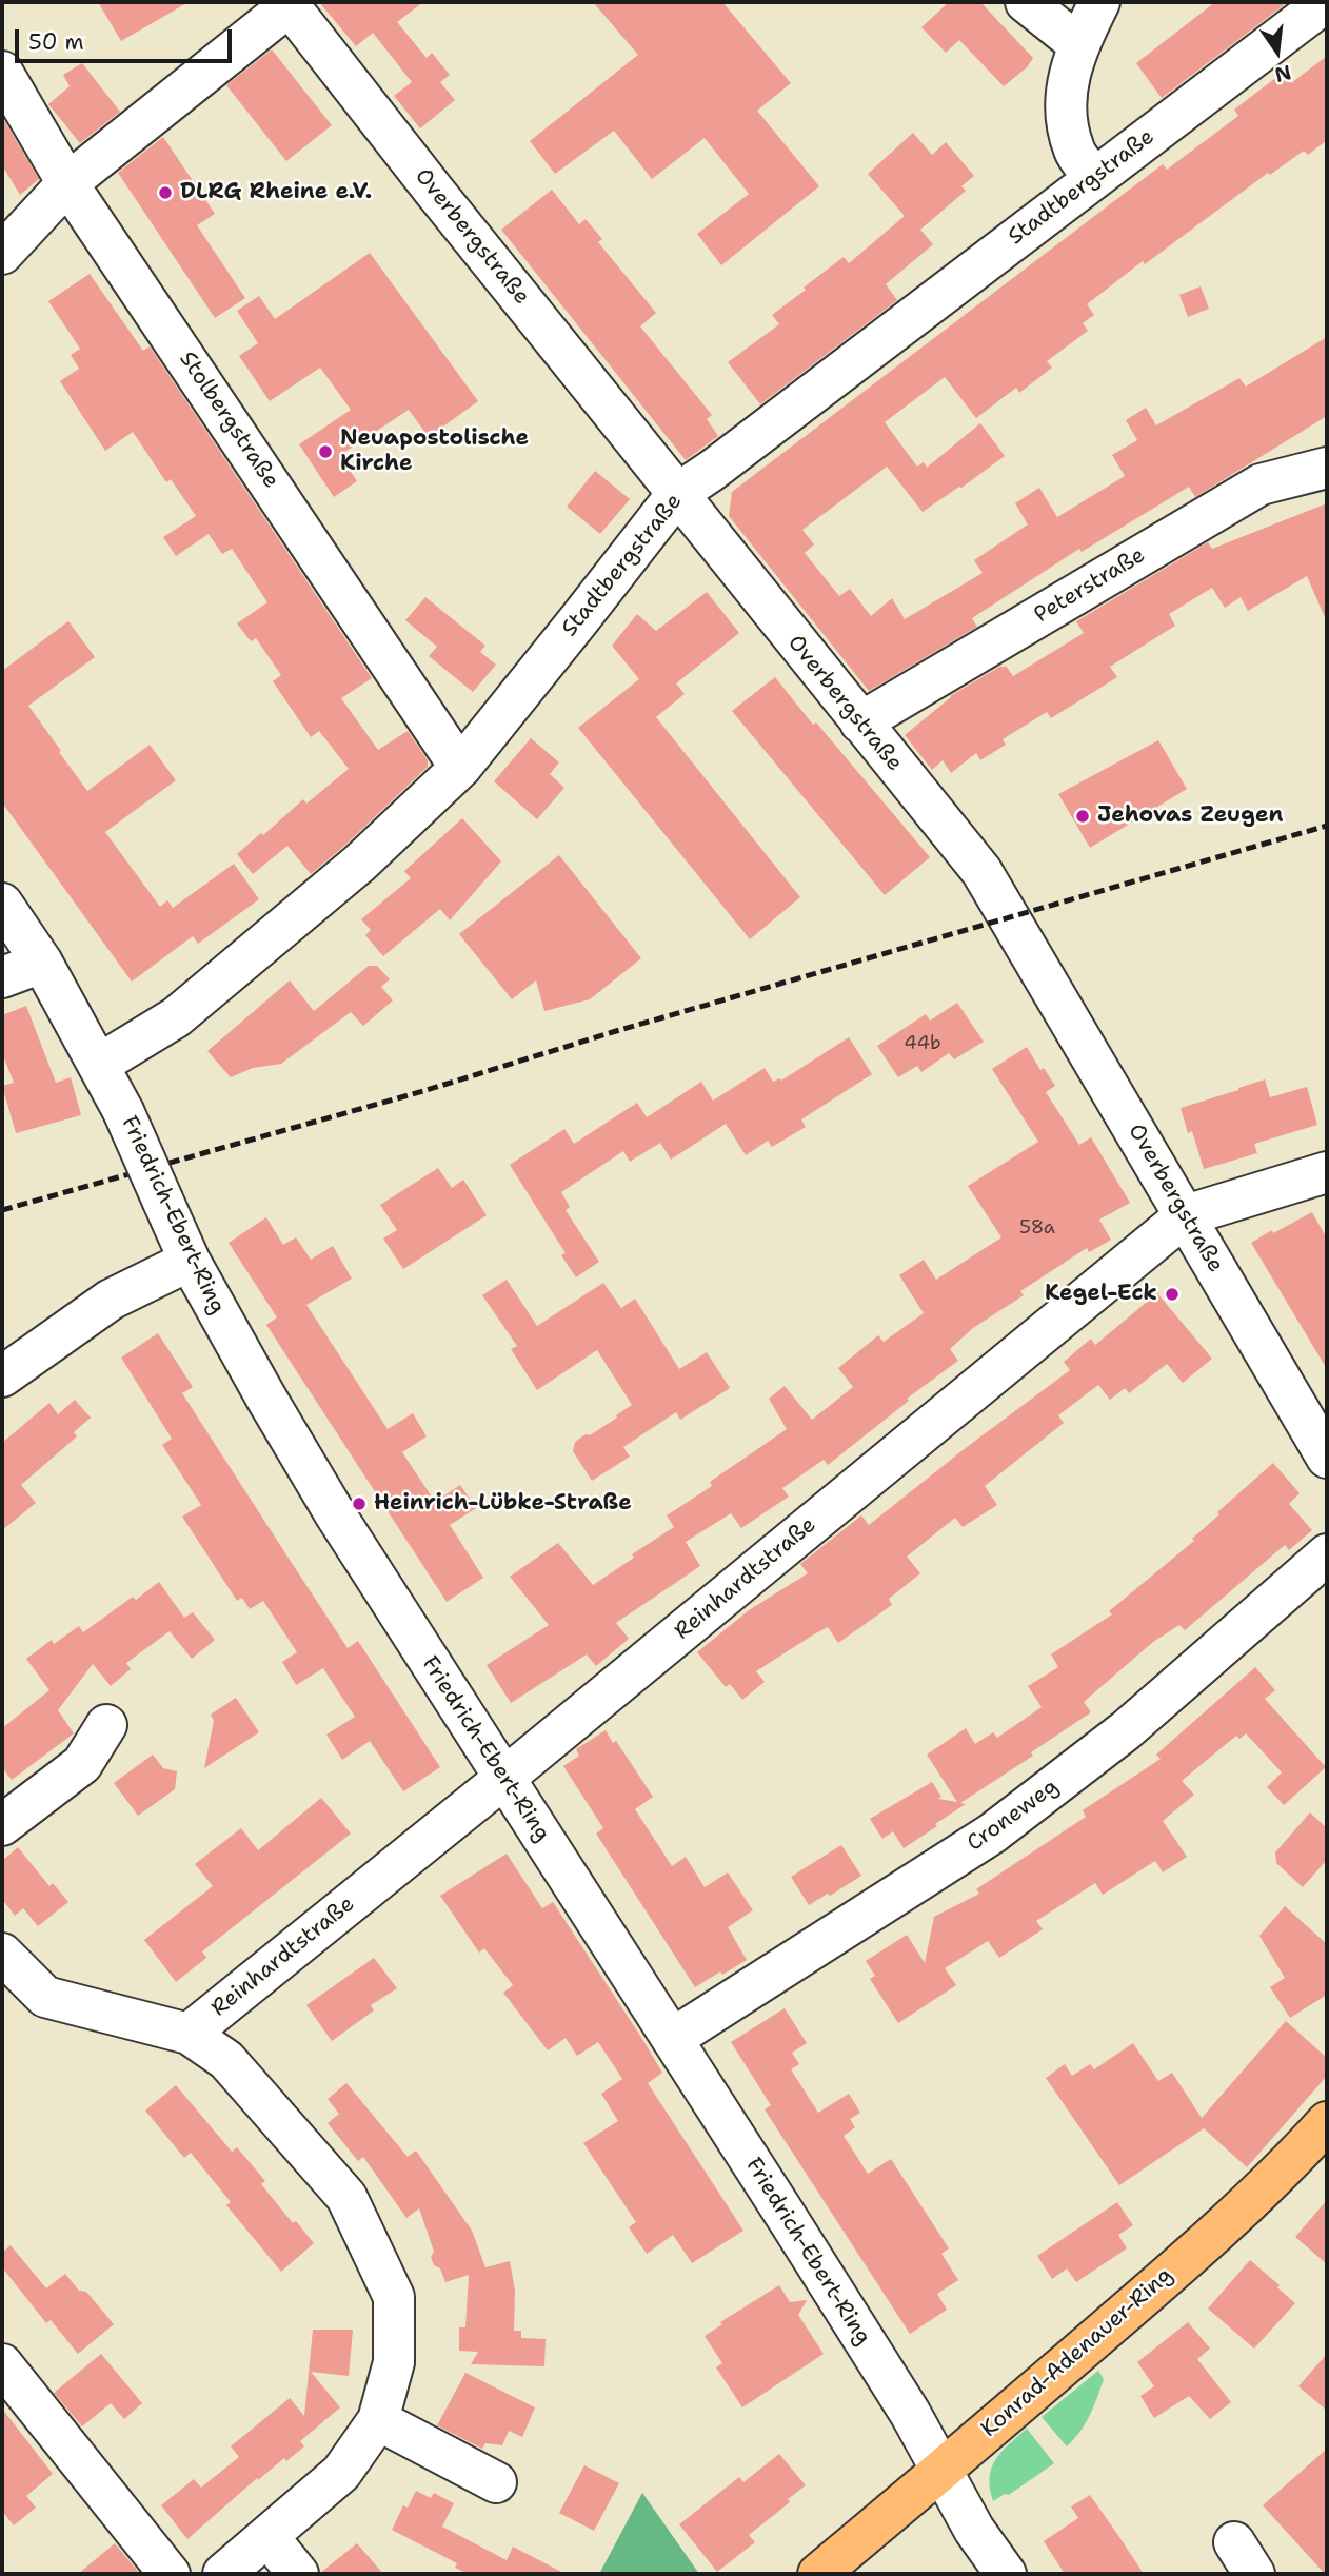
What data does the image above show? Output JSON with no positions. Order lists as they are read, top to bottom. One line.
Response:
{"streets":{"main road":["Konrad-Adenauer-Ring"],"street":["Stadtbergstraße","Overbergstraße","Stolbergstraße","Peterstraße","Friedrich-Ebert-Ring","Reinhardtstraße","Croneweg"]},"crossings":[["Stadtbergstraße","Overbergstraße"],["Stadtbergstraße","Stolbergstraße"],["Stadtbergstraße","Friedrich-Ebert-Ring"],["Overbergstraße","Peterstraße"],["Overbergstraße","Reinhardtstraße"],["Friedrich-Ebert-Ring","Reinhardtstraße"],["Friedrich-Ebert-Ring","Croneweg"],["Friedrich-Ebert-Ring","Konrad-Adenauer-Ring"]],"places":["DLRG Rheine e.V.","Neuapostolische Kirche","Jehovas Zeugen","Kegel-Eck","Heinrich-Lübke-Straße"],"house_numbers":["44b","58a"],"scale_bar":"50 m","north":"bottom"}
